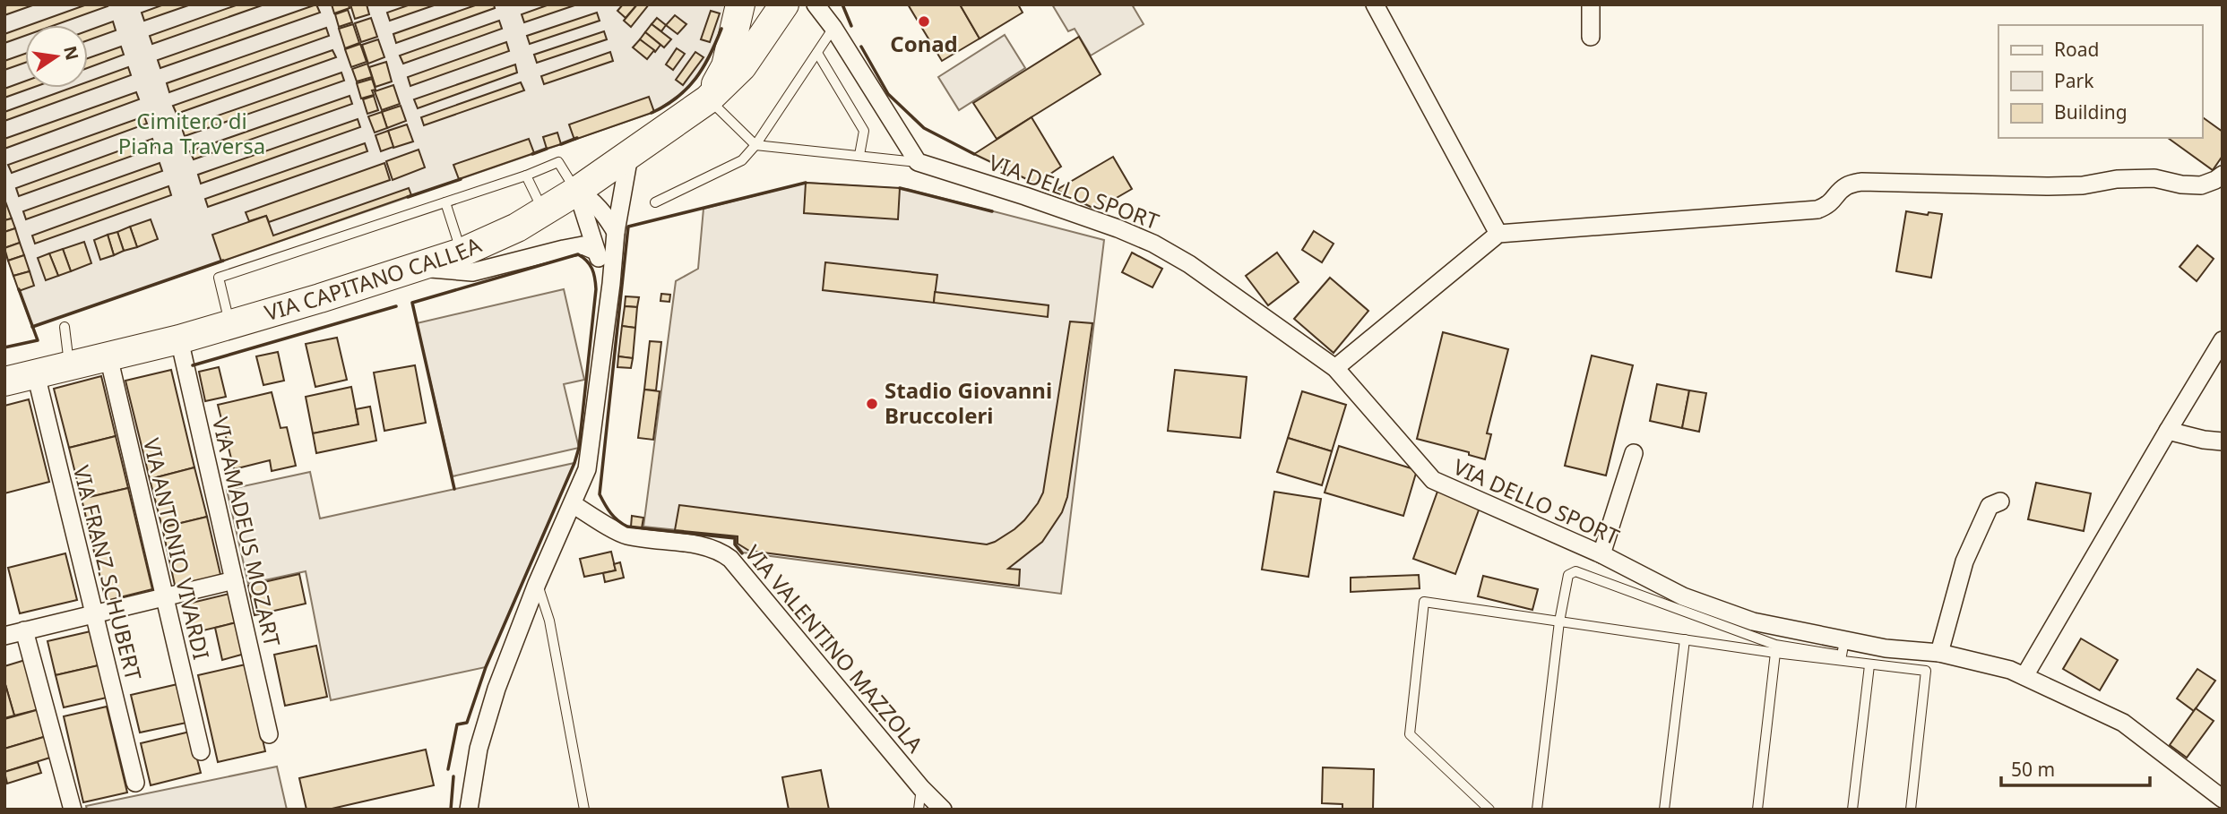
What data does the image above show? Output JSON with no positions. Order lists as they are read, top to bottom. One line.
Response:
{"streets":{"main road":["VIA CAPITANO CALLEA"],"street":["VIA DELLO SPORT","VIA AMADEUS MOZART","VIA ANTONIO VIVARDI","VIA FRANZ SCHUBERT","VIA VALENTINO MAZZOLA"]},"crossings":[["VIA CAPITANO CALLEA","VIA AMADEUS MOZART"],["VIA CAPITANO CALLEA","VIA ANTONIO VIVARDI"],["VIA CAPITANO CALLEA","VIA FRANZ SCHUBERT"]],"parks":["Cimitero di Piana Traversa"],"places":["Conad","Stadio Giovanni Bruccoleri"],"legend":["Road","Park","Building"],"scale_bar":"50 m","north":"right"}
